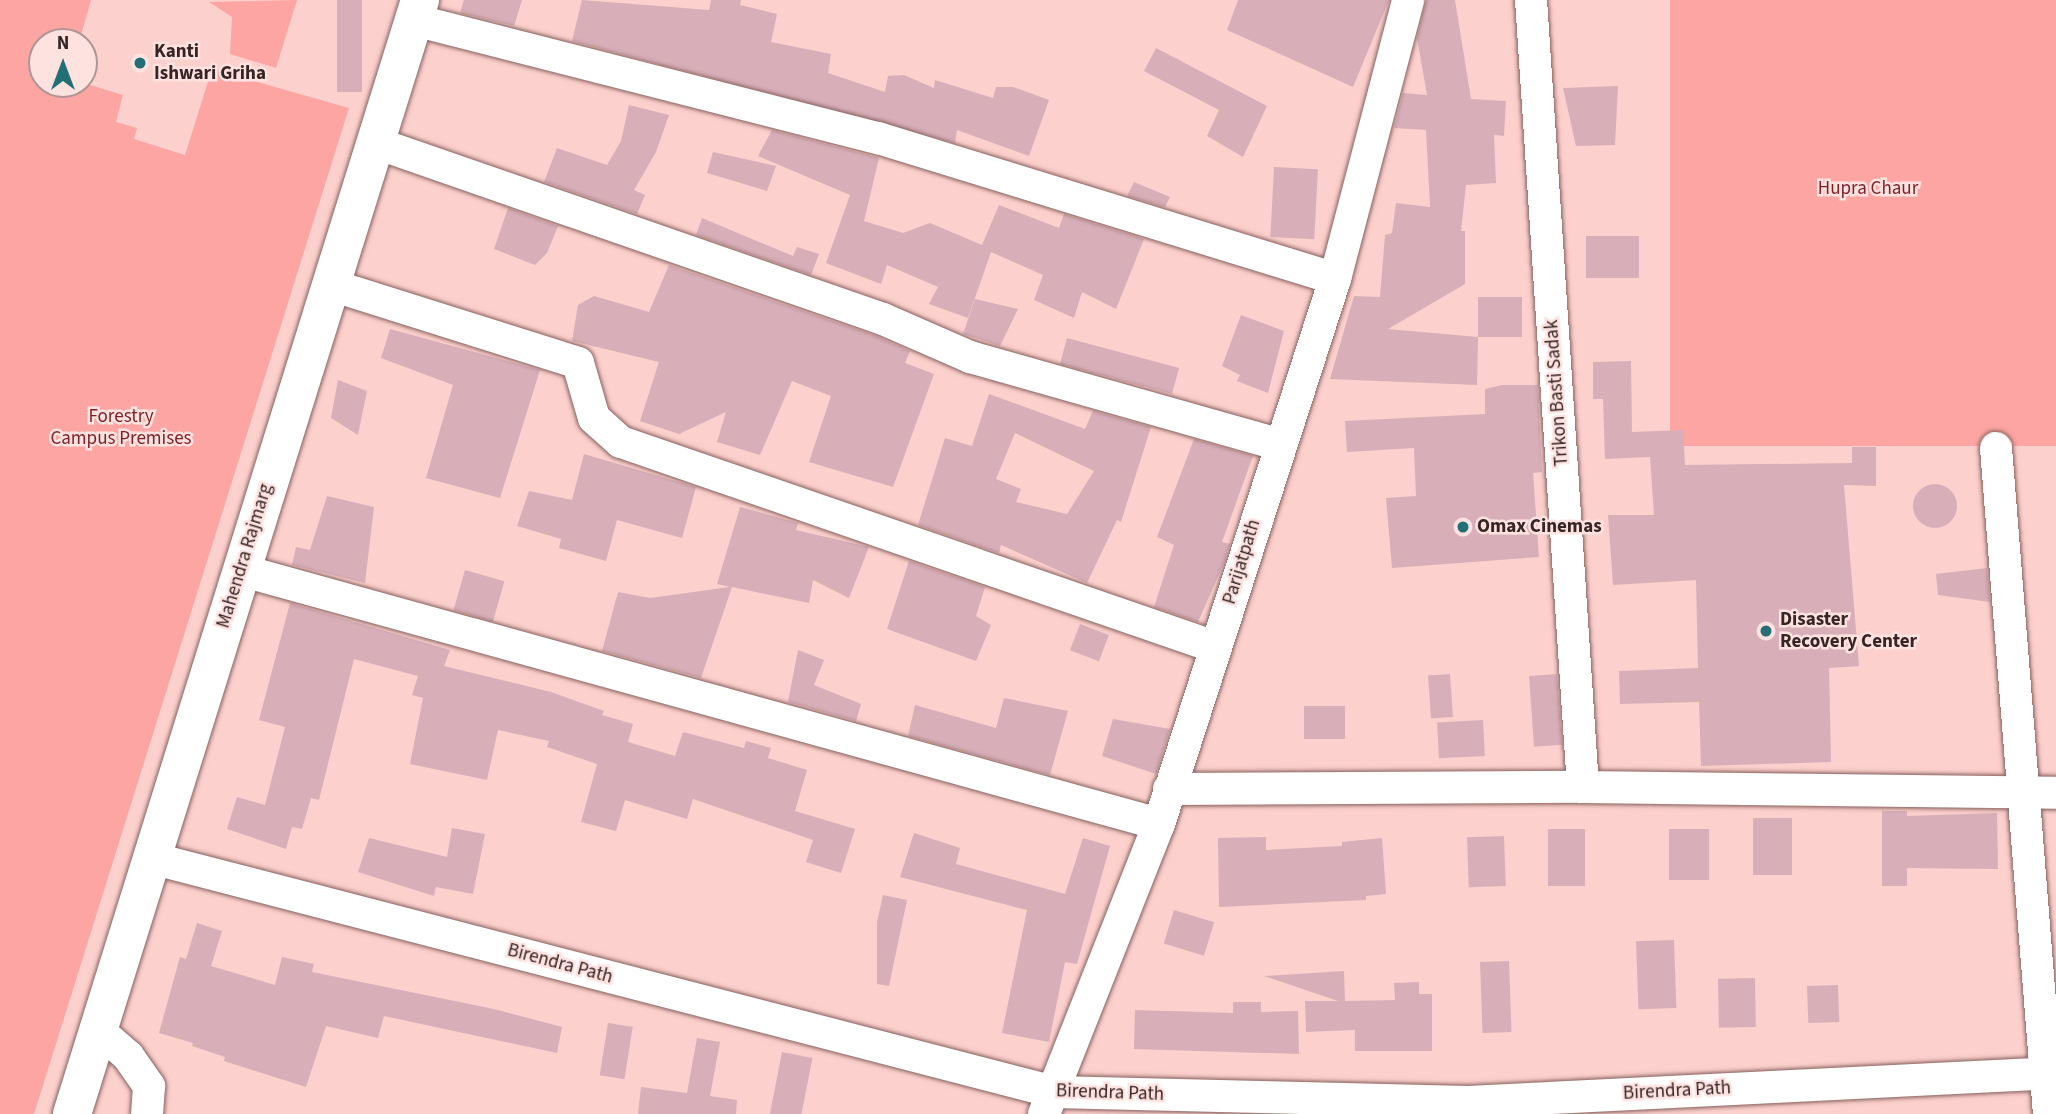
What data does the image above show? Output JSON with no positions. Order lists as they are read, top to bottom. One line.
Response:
{"streets":{"highway":["Mahendra Rajmarg"],"street":["Trikon Basti Sadak","Parijatpath","Birendra Path"]},"crossings":[["Mahendra Rajmarg","Birendra Path"],["Parijatpath","Birendra Path"]],"parks":["Hupra Chaur","Forestry Campus Premises"],"places":["Kanti Ishwari Griha","Omax Cinemas","Disaster Recovery Center"],"north":"top"}
